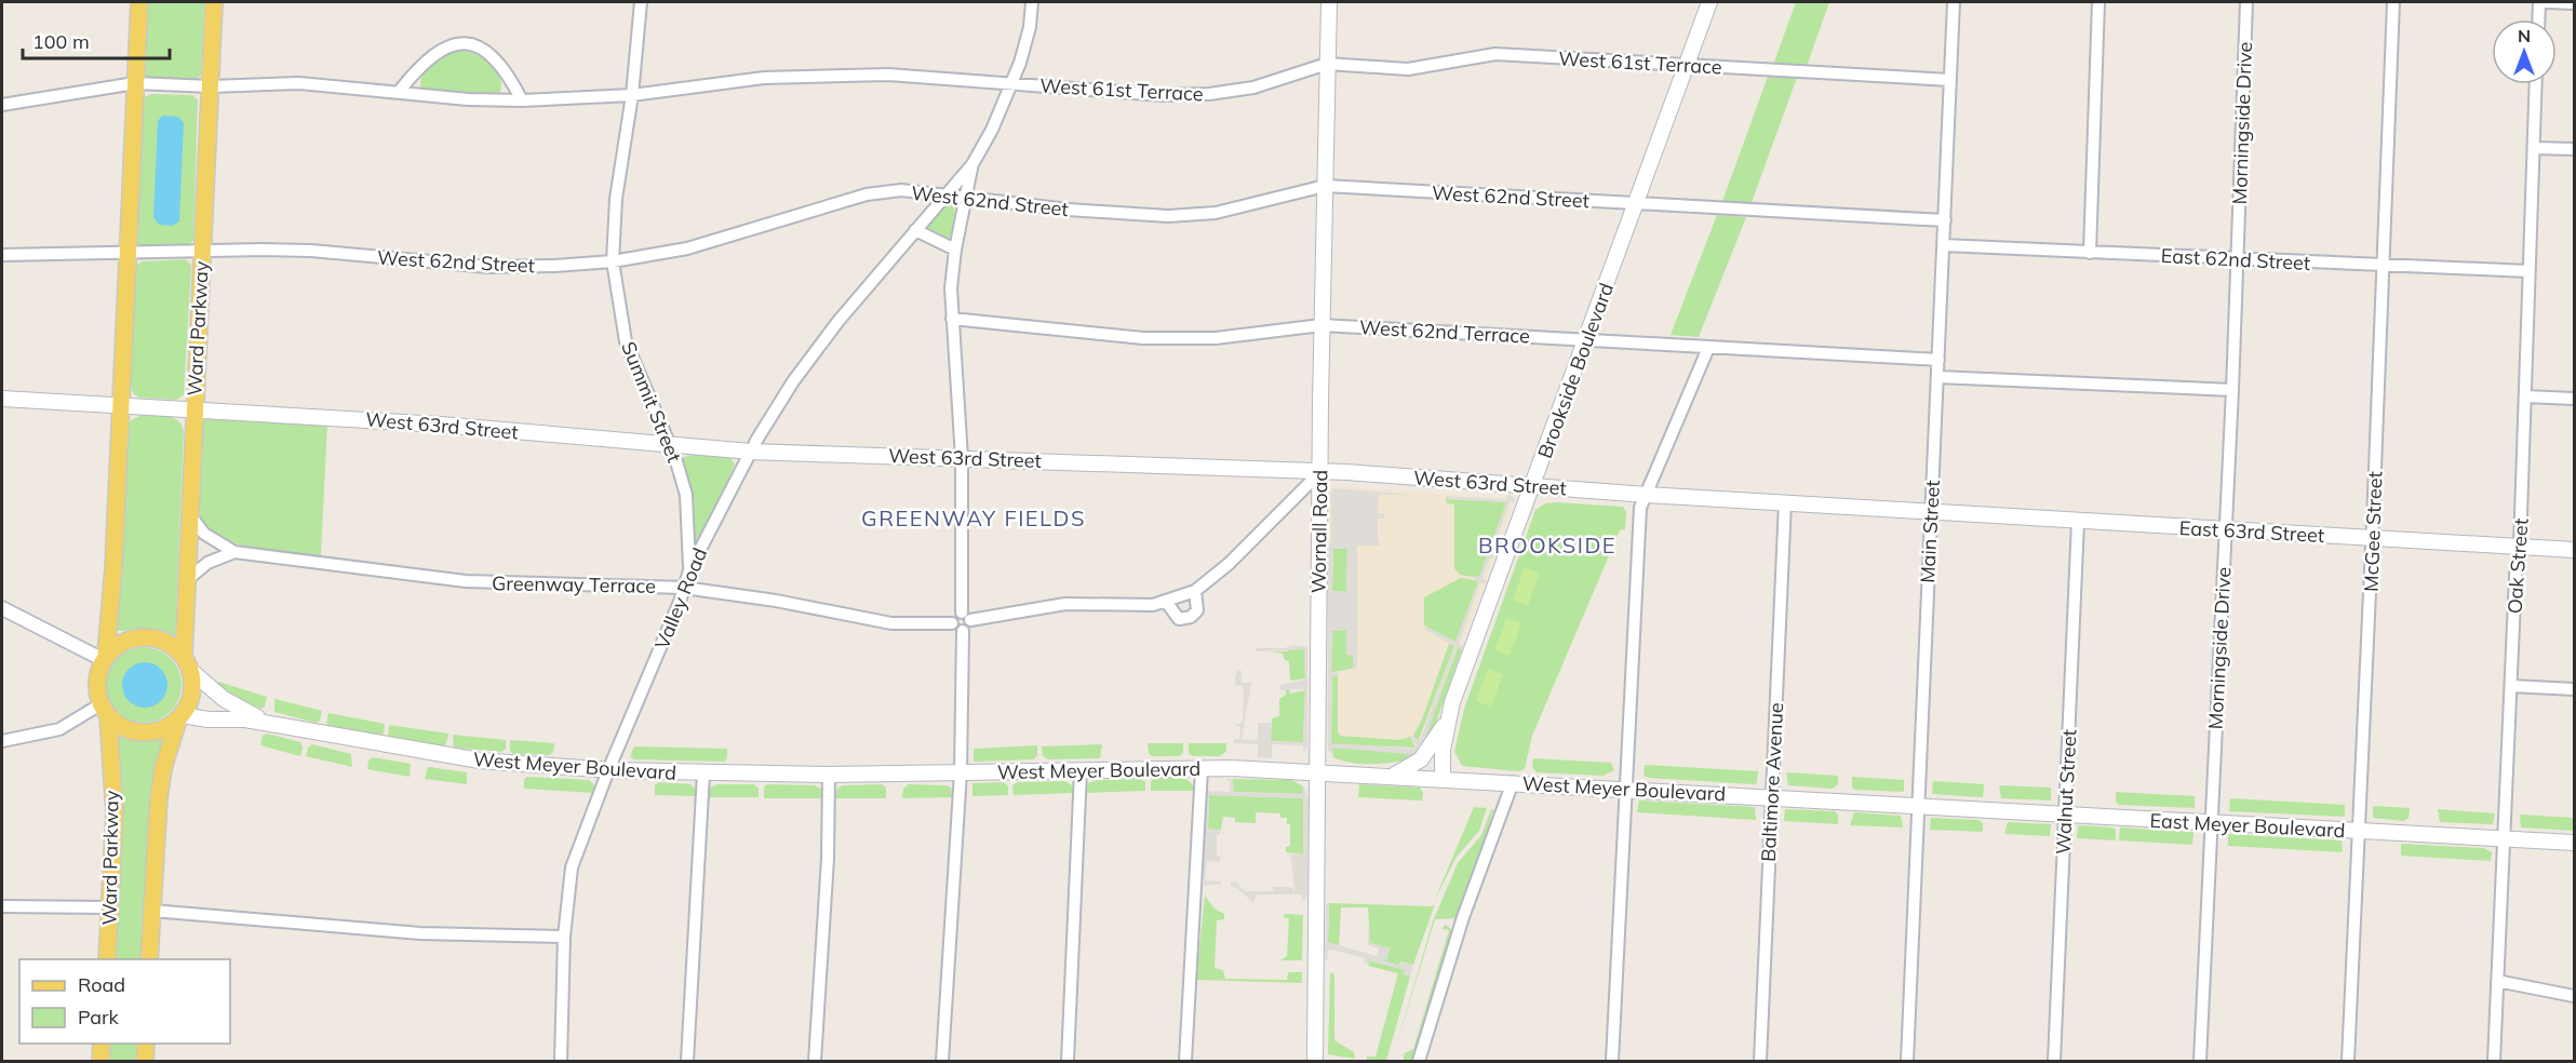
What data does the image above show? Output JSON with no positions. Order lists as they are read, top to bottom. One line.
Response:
{"streets":{"main road":["Ward Parkway","Brookside Boulevard","West 63rd Street","Wornall Road","East 63rd Street","West Meyer Boulevard","East Meyer Boulevard"],"street":["West 61st Terrace","Morningside Drive","West 62nd Street","East 62nd Street","West 62nd Terrace","Summit Street","Main Street","McGee Street","Oak Street","Greenway Terrace","Valley Road","Baltimore Avenue","Walnut Street"]},"crossings":[["West 61st Terrace","Ward Parkway"],["West 61st Terrace","Brookside Boulevard"],["West 61st Terrace","Summit Street"],["West 61st Terrace","Wornall Road"],["West 61st Terrace","Main Street"],["Morningside Drive","East 62nd Street"],["Morningside Drive","East 63rd Street"],["Morningside Drive","East Meyer Boulevard"],["West 62nd Street","Ward Parkway"],["West 62nd Street","Brookside Boulevard"],["West 62nd Street","Summit Street"],["West 62nd Street","Wornall Road"],["West 62nd Street","Main Street"],["West 62nd Street","Valley Road"],["East 62nd Street","Main Street"],["East 62nd Street","McGee Street"],["East 62nd Street","Oak Street"],["Ward Parkway","West 63rd Street"],["Ward Parkway","Greenway Terrace"],["West 62nd Terrace","Brookside Boulevard"],["West 62nd Terrace","Wornall Road"],["West 62nd Terrace","Main Street"],["Brookside Boulevard","West 63rd Street"],["Brookside Boulevard","West Meyer Boulevard"],["Summit Street","West 63rd Street"],["Summit Street","Valley Road"],["West 63rd Street","Wornall Road"],["West 63rd Street","Main Street"],["West 63rd Street","East 63rd Street"],["West 63rd Street","Valley Road"],["West 63rd Street","Baltimore Avenue"],["Wornall Road","West Meyer Boulevard"],["Main Street","East 63rd Street"],["Main Street","West Meyer Boulevard"],["Main Street","East Meyer Boulevard"],["East 63rd Street","McGee Street"],["East 63rd Street","Oak Street"],["East 63rd Street","Walnut Street"],["McGee Street","East Meyer Boulevard"],["Oak Street","East Meyer Boulevard"],["Greenway Terrace","Valley Road"],["Valley Road","West Meyer Boulevard"],["West Meyer Boulevard","Baltimore Avenue"],["West Meyer Boulevard","East Meyer Boulevard"],["Walnut Street","East Meyer Boulevard"]],"districts":["GREENWAY FIELDS","BROOKSIDE"],"legend":["Road","Park"],"scale_bar":"100 m","north":"top"}
